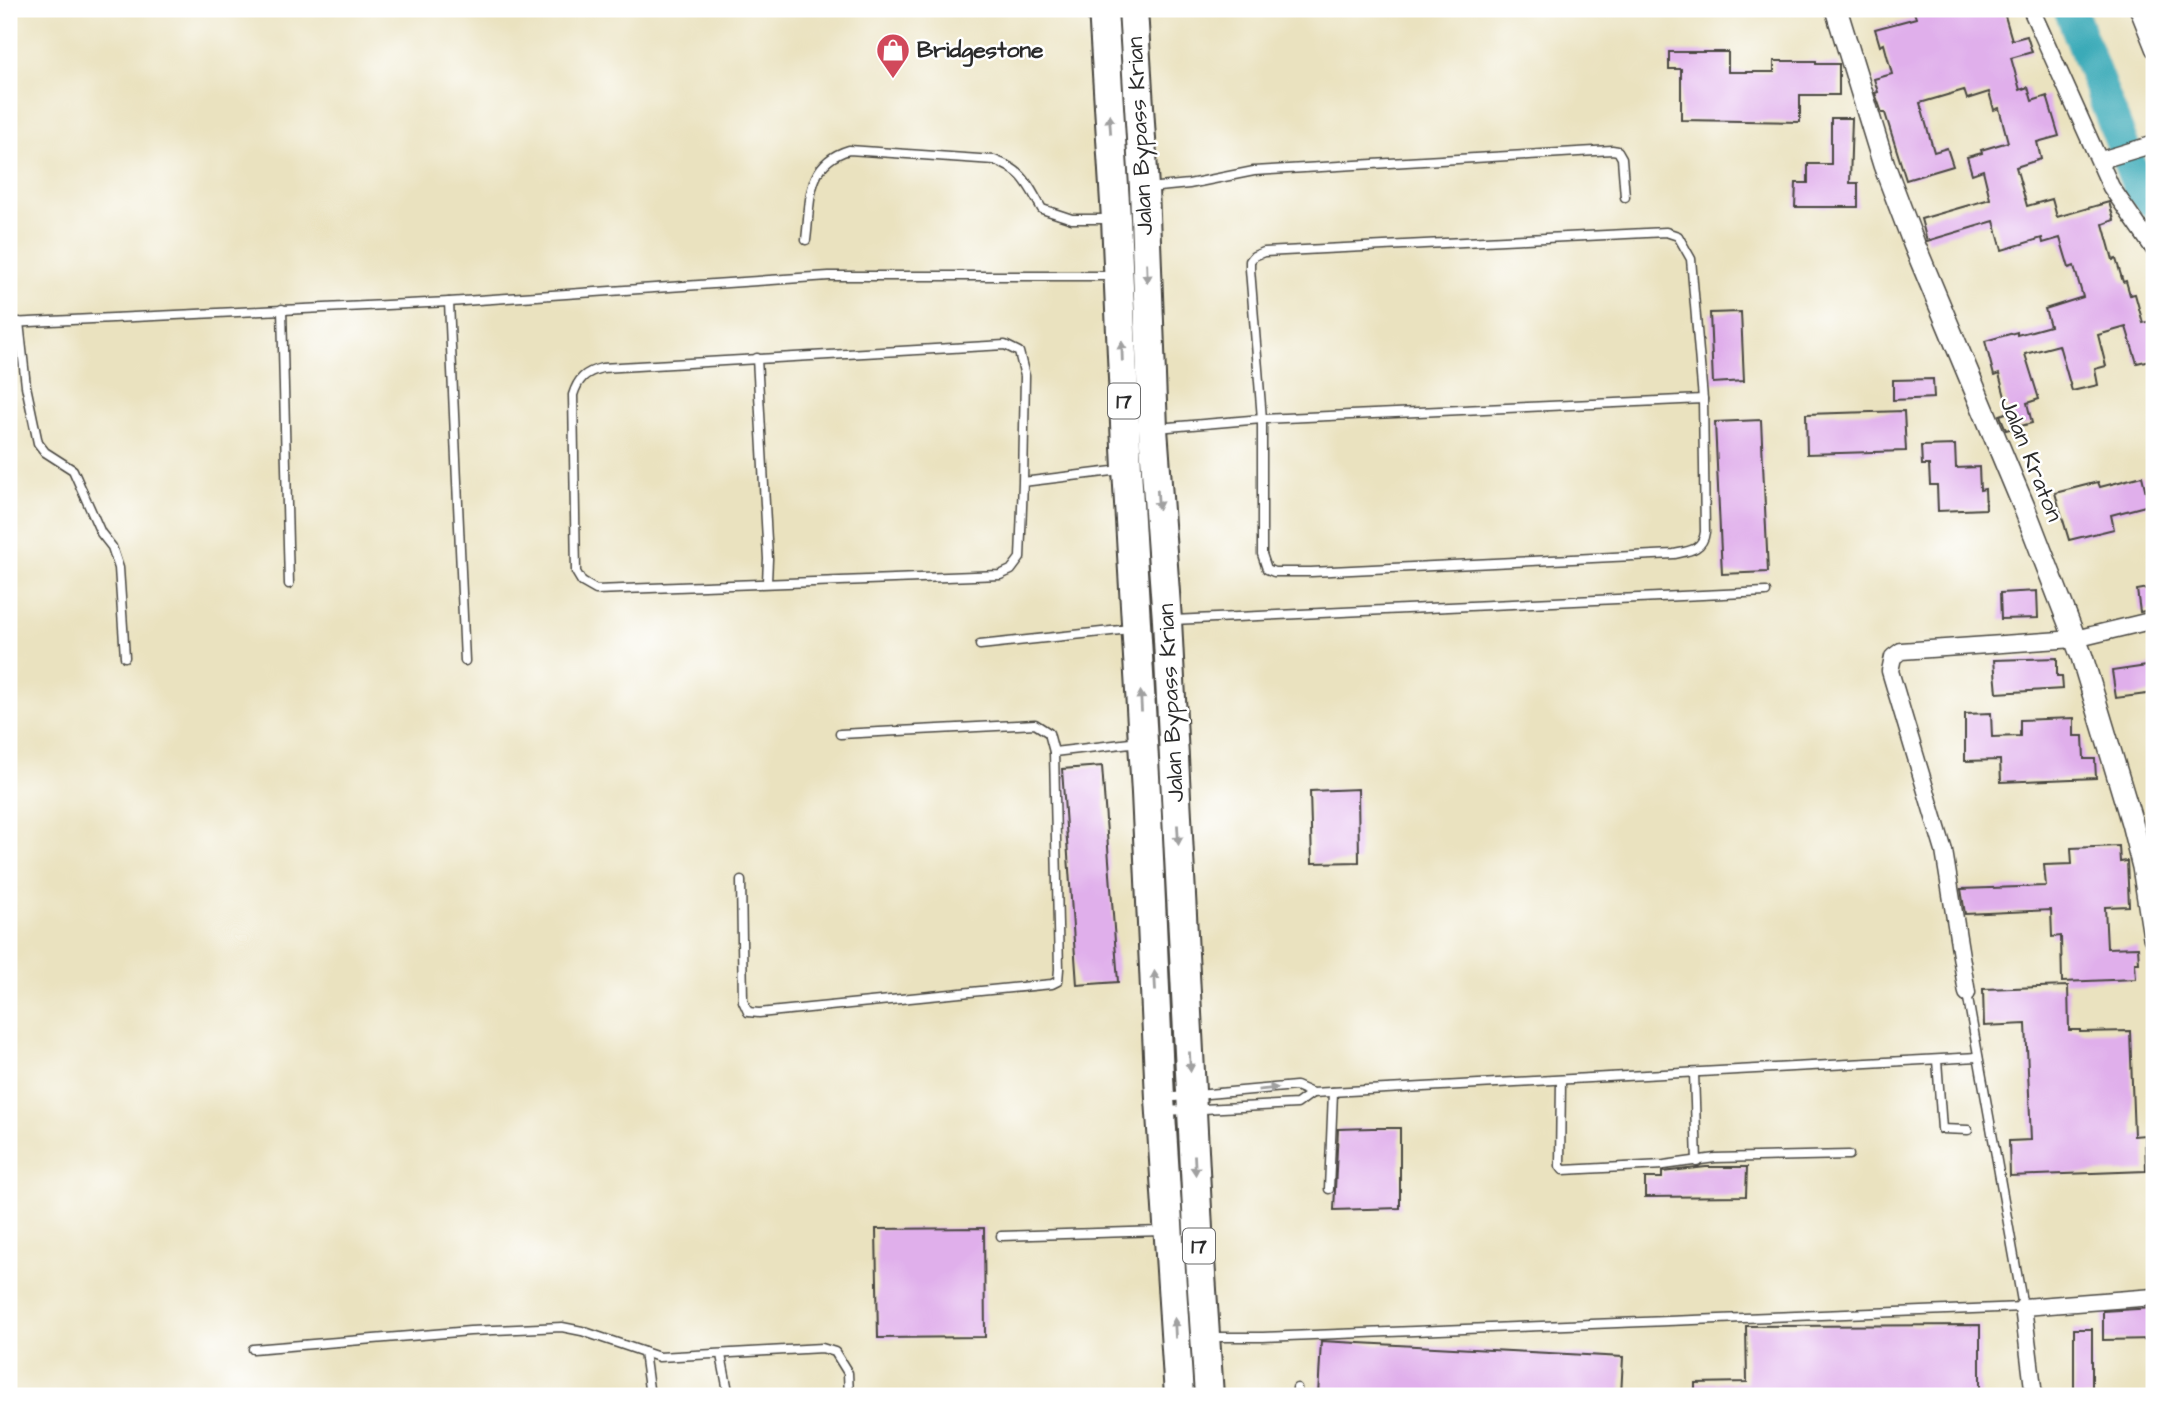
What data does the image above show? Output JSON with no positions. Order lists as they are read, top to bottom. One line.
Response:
{"streets":{"highway":["Jalan Bypass Krian","17"],"street":["Jalan Kraton"]},"places":{"shop":["Bridgestone"]}}
